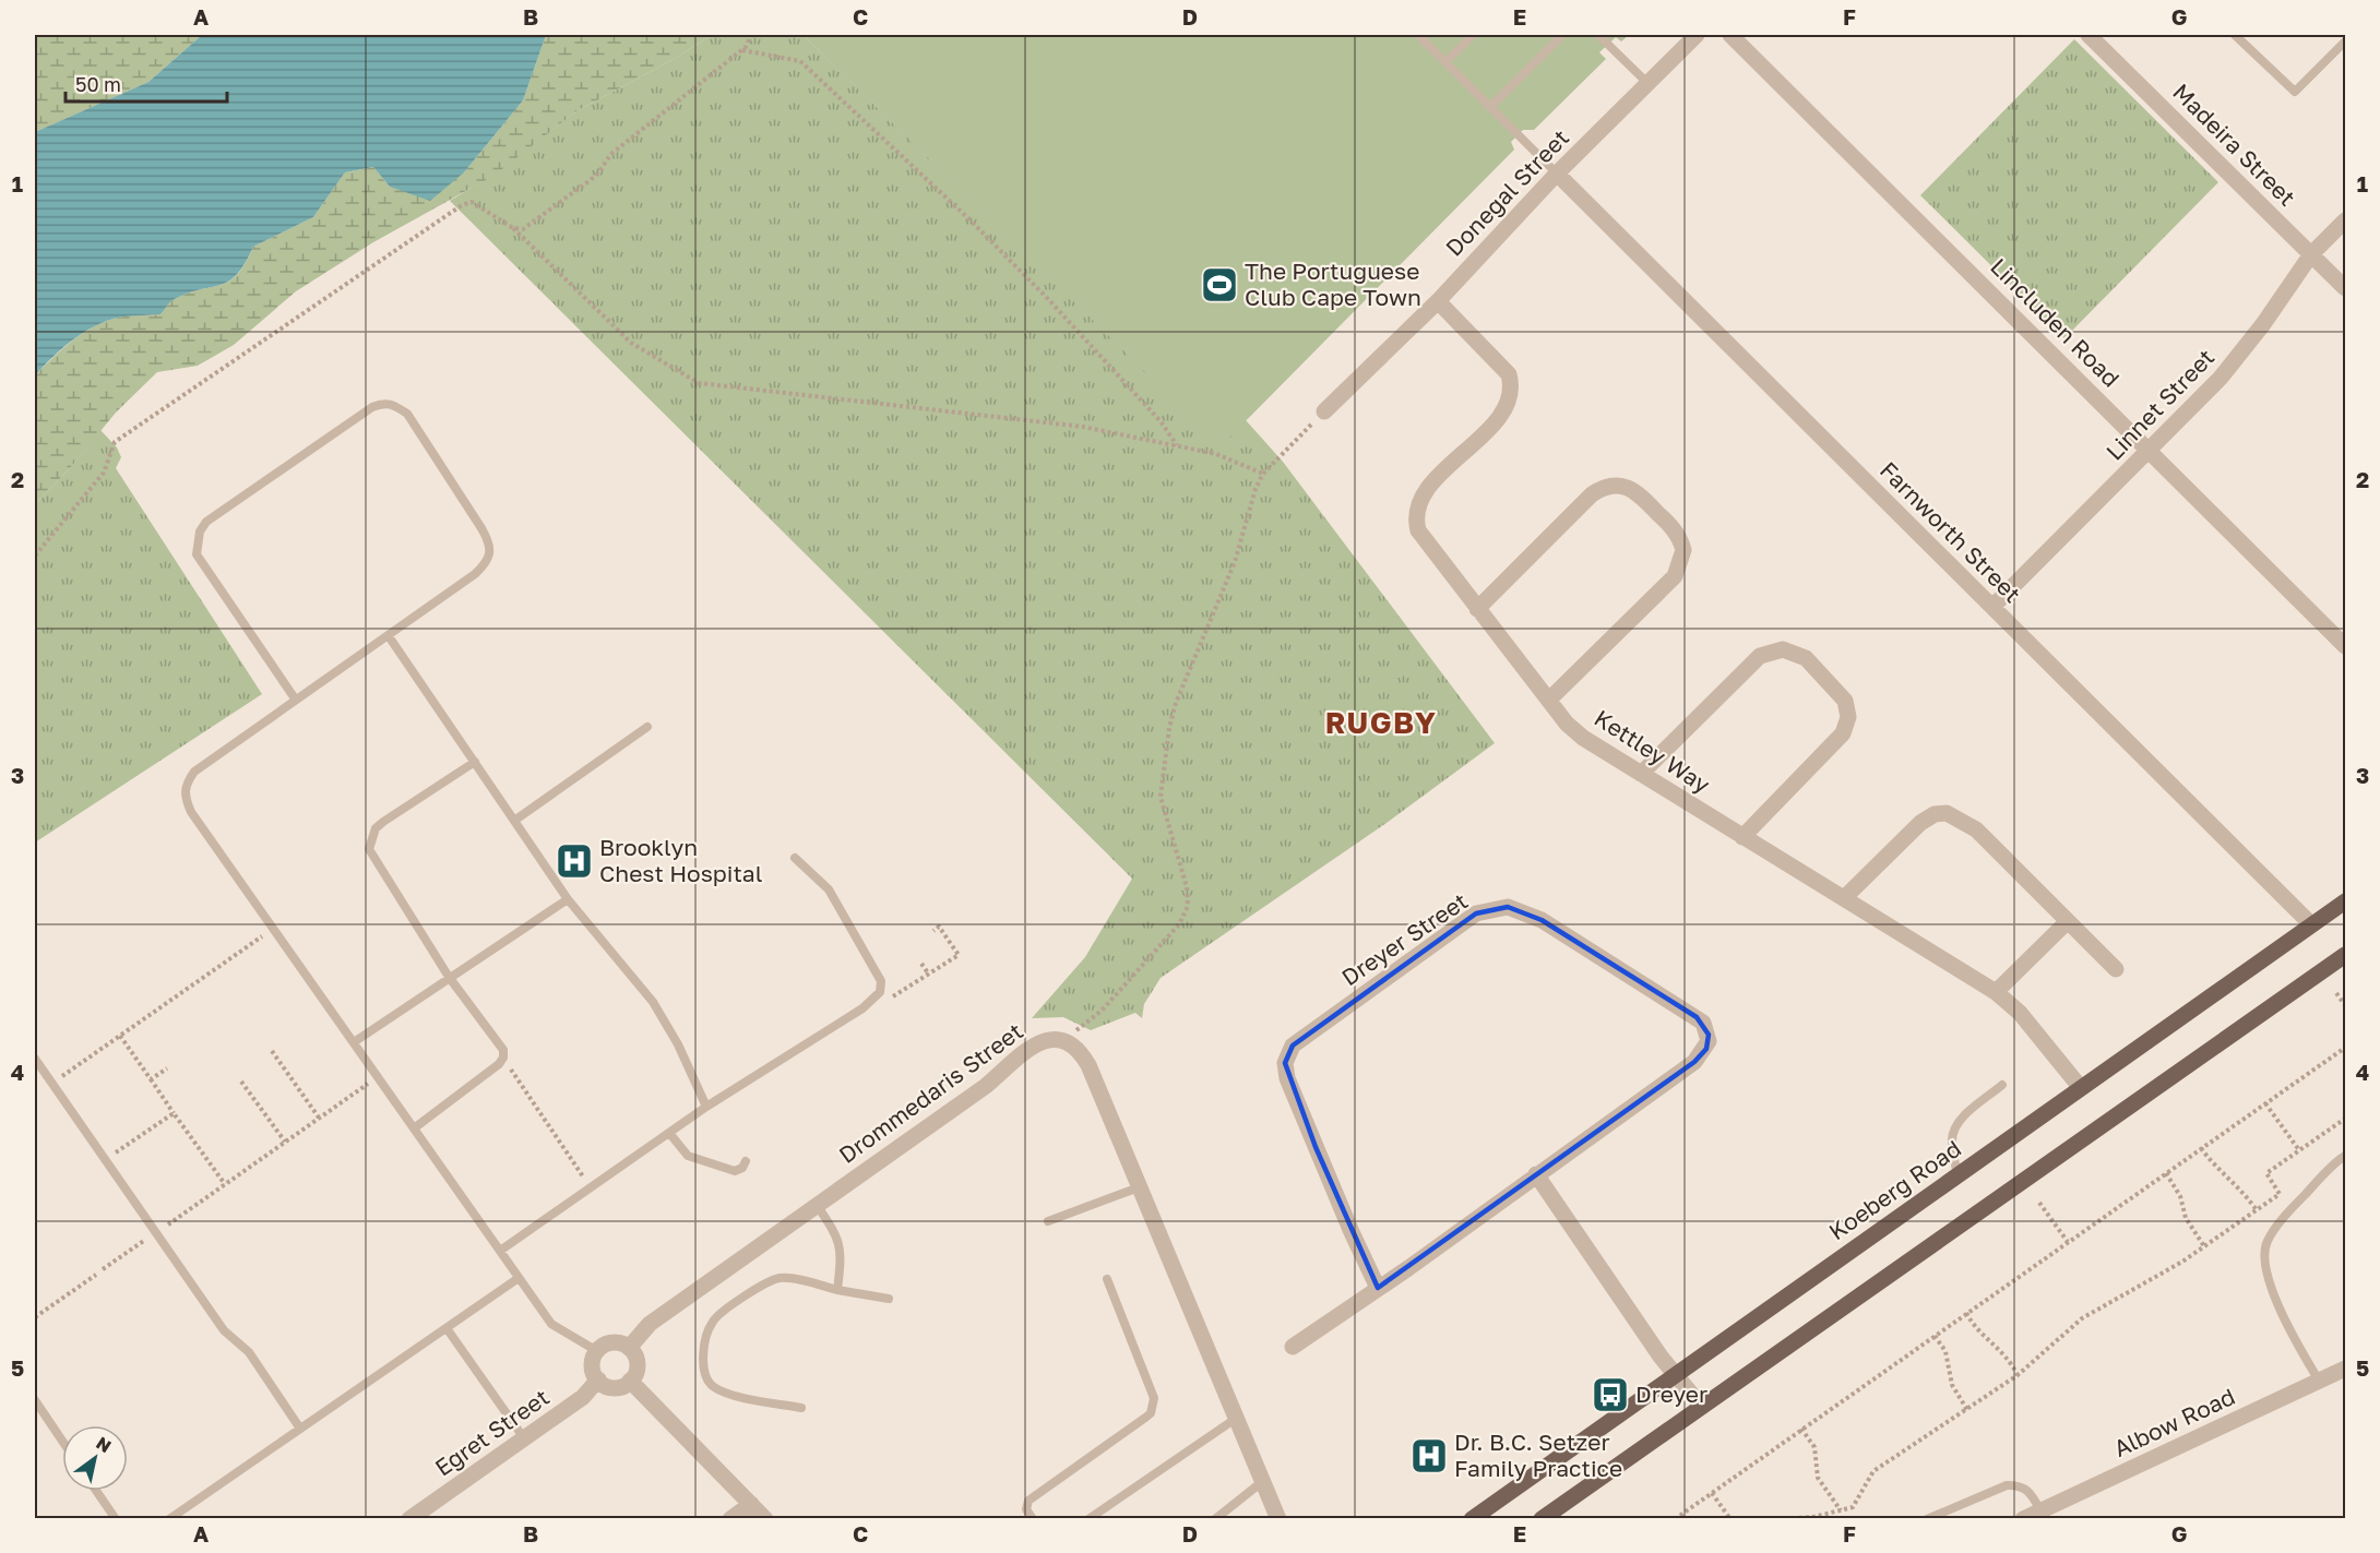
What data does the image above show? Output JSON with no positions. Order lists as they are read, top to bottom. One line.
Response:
{"streets":{"main road":["Koeberg Road"],"street":["Madeira Street","Donegal Street","Lincluden Road","Linnet Street","Farnworth Street","Kettley Way","Dreyer Street","Drommedaris Street","Albow Road","Egret Street"]},"crossings":[["Madeira Street","Linnet Street"],["Donegal Street","Farnworth Street"],["Donegal Street","Kettley Way"],["Lincluden Road","Linnet Street"],["Linnet Street","Farnworth Street"],["Farnworth Street","Koeberg Road"],["Kettley Way","Koeberg Road"],["Drommedaris Street","Egret Street"]],"districts":["RUGBY"],"places":{"sports":["The Portuguese Club Cape Town"],"hospital":["Brooklyn Chest Hospital","Dr. B.C. Setzer Family Practice"],"bus stop":["Dreyer"]},"scale_bar":"50 m","north":"top right","grid":{"columns":["A","B","C","D","E","F","G"],"rows":["1","2","3","4","5"]}}
